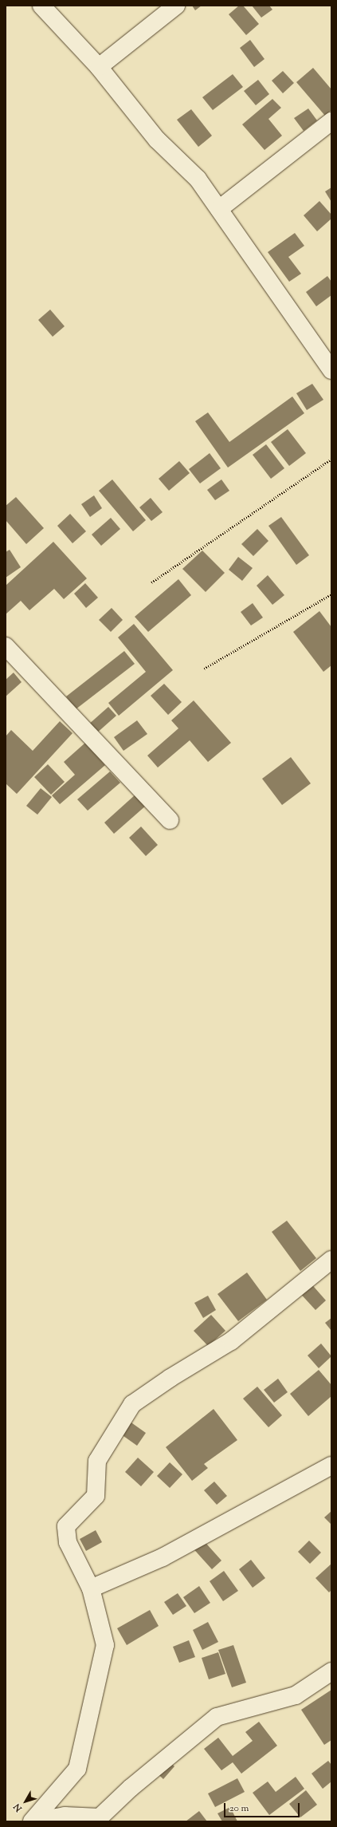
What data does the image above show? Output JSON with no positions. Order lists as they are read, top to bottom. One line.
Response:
{"scale_bar":"20 m","north":"bottom left"}
